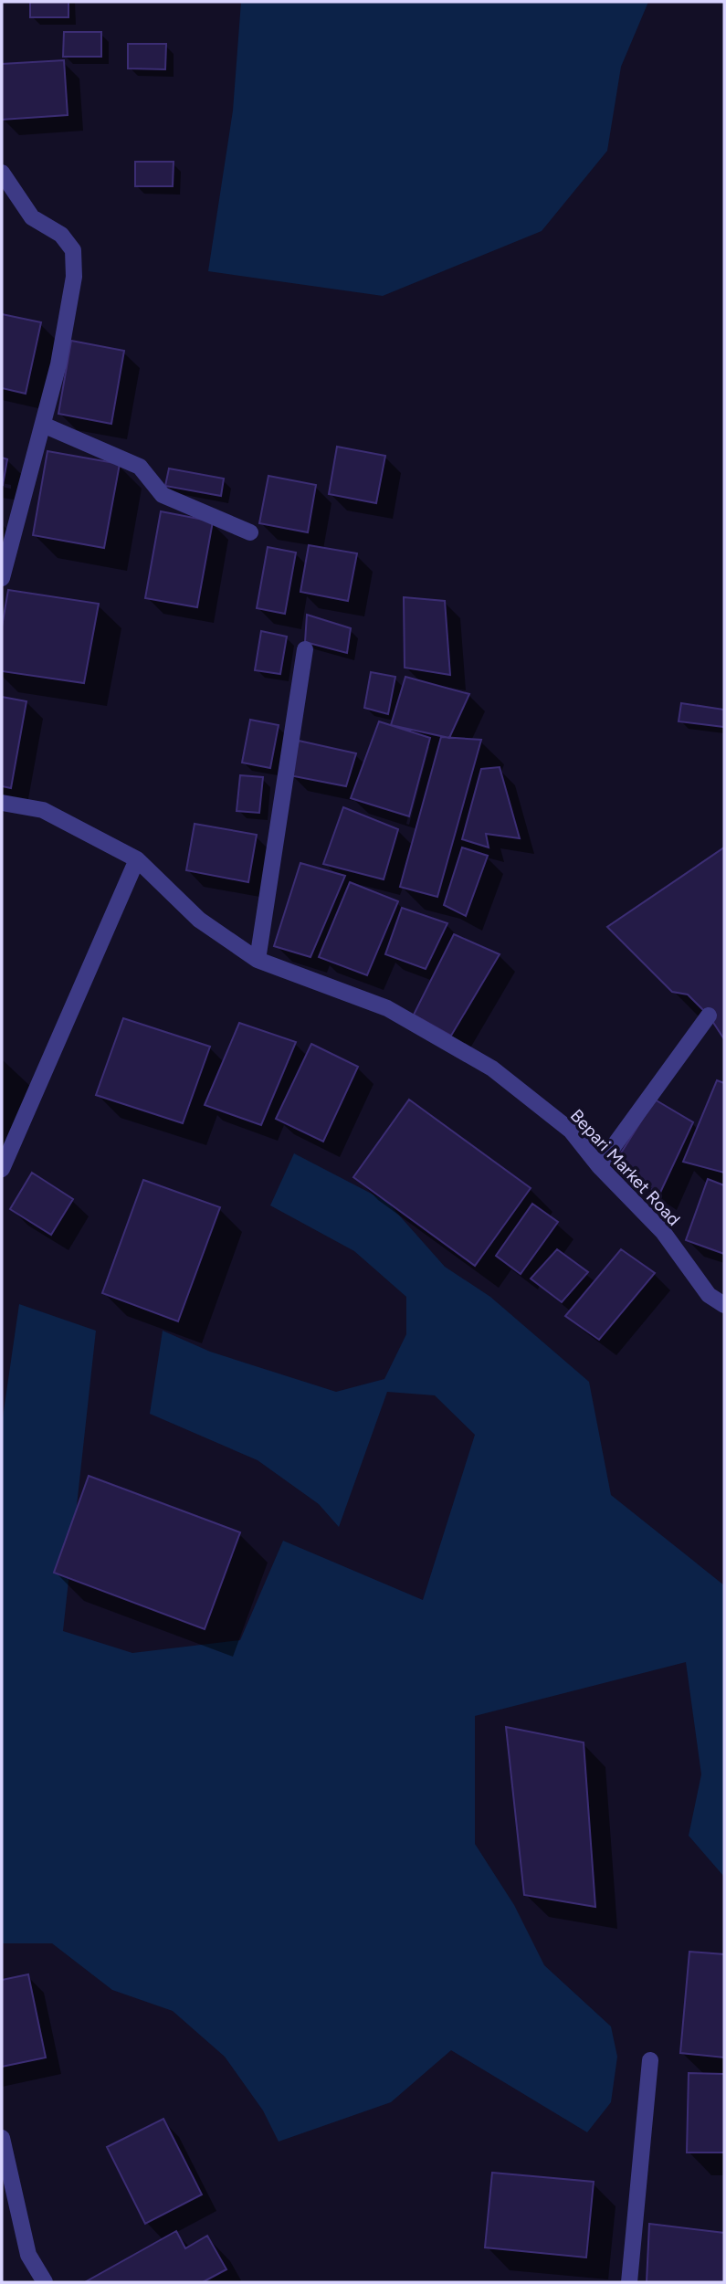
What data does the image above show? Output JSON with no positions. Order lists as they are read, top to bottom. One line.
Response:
{"streets":{"street":["Bepari Market Road"]}}
